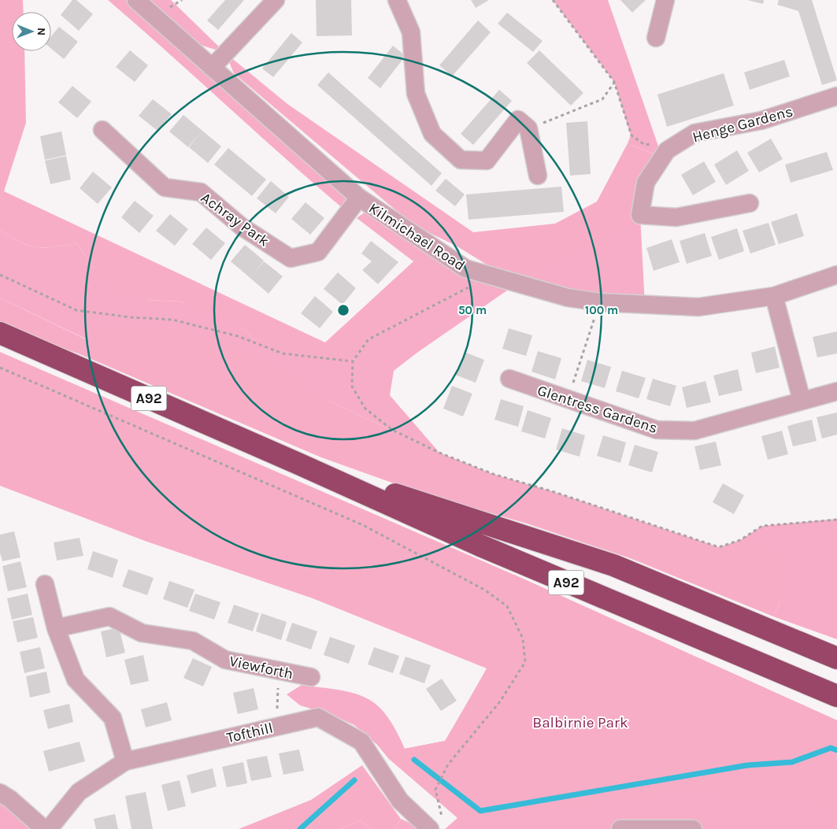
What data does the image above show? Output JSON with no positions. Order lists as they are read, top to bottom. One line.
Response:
{"streets":{"highway":["A92"],"street":["Henge Gardens","Achray Park","Kilmichael Road","Glentress Gardens","Viewforth","Tofthill"]},"crossings":[["Achray Park","Kilmichael Road"]],"parks":["Balbirnie Park"],"north":"right","rings":["50 m","100 m"]}
